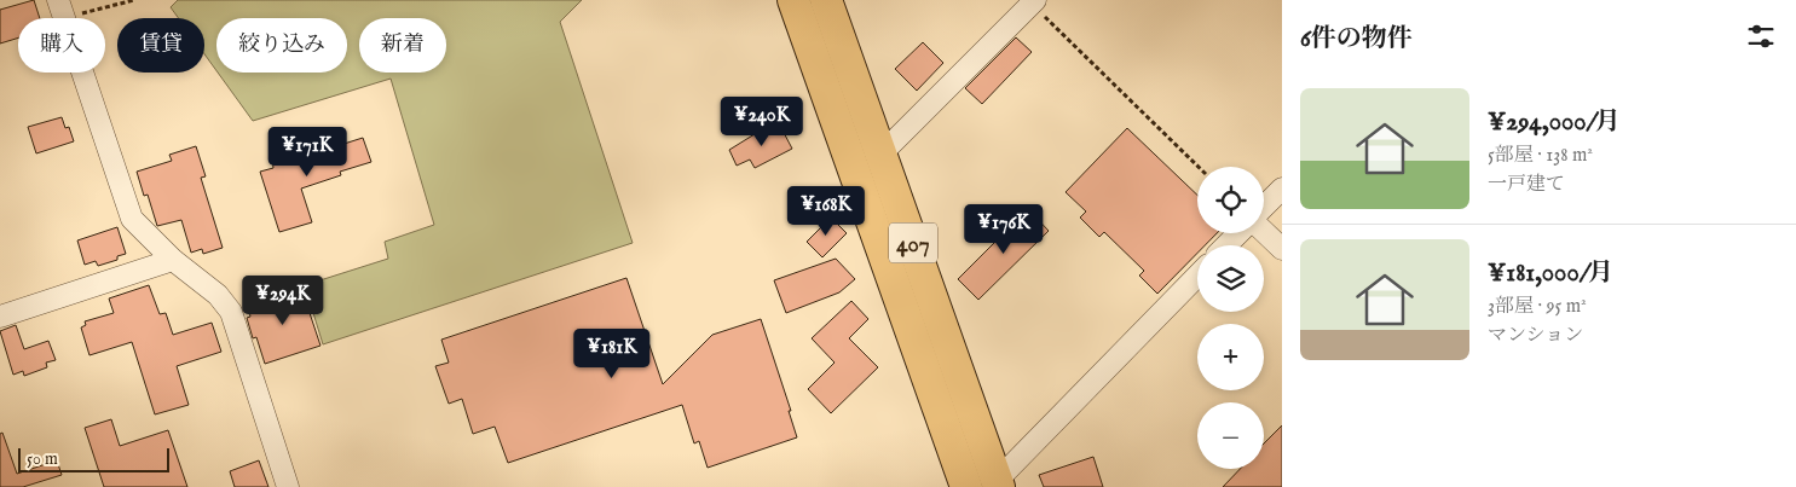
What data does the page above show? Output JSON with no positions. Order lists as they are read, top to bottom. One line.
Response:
{"streets":{"highway":["407"]},"scale_bar":"50 m","page":{"heading":"6件の物件","chip":["購入","賃貸","絞り込み","新着"],"list":[{"name":"¥294,000/月","note":"5部屋 · 138 m² · 一戸建て"},{"name":"¥181,000/月","note":"3部屋 · 95 m² · マンション"}],"price":["¥240K","¥171K","¥168K","¥176K","¥294K","¥181K"],"map_buttons":["+","−"],"scale":"50 m"}}
